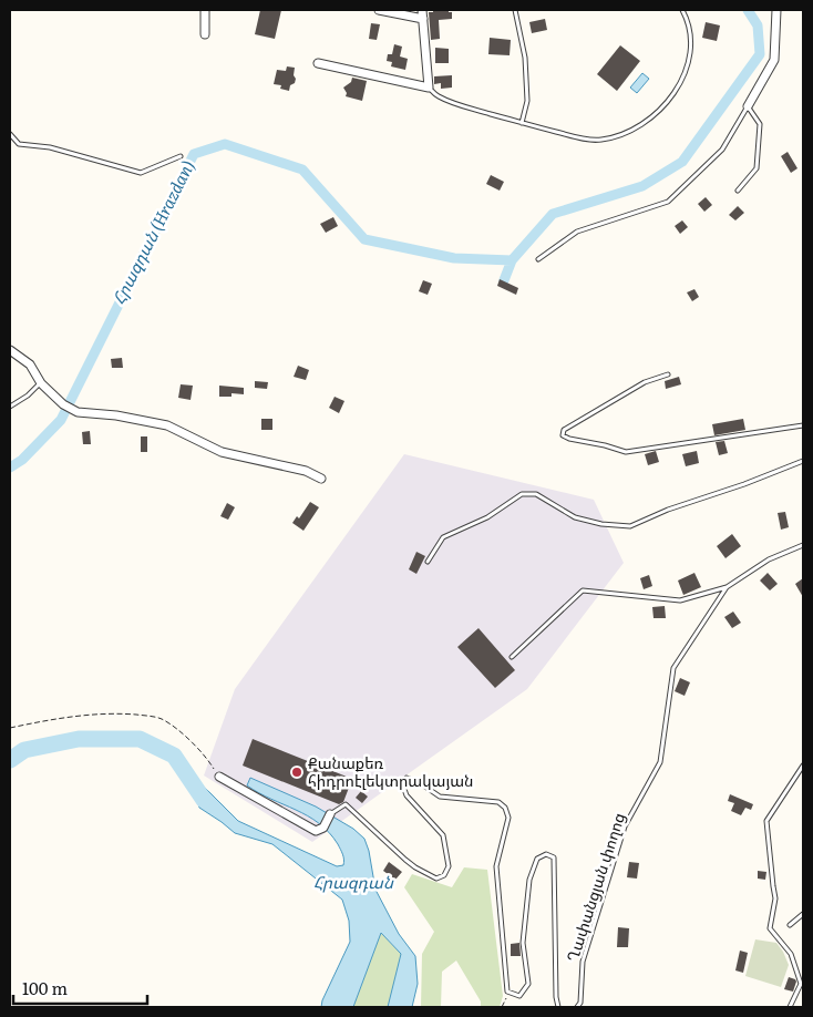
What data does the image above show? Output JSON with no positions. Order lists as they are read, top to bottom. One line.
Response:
{"streets":{"lane":["Ղափանցյան փողոց"]},"water":["Հրազդան (Hrazdan)","Հրազդան"],"places":["Քանաքեռ հիդրոէլեկտրակայան"],"scale_bar":"100 m"}
